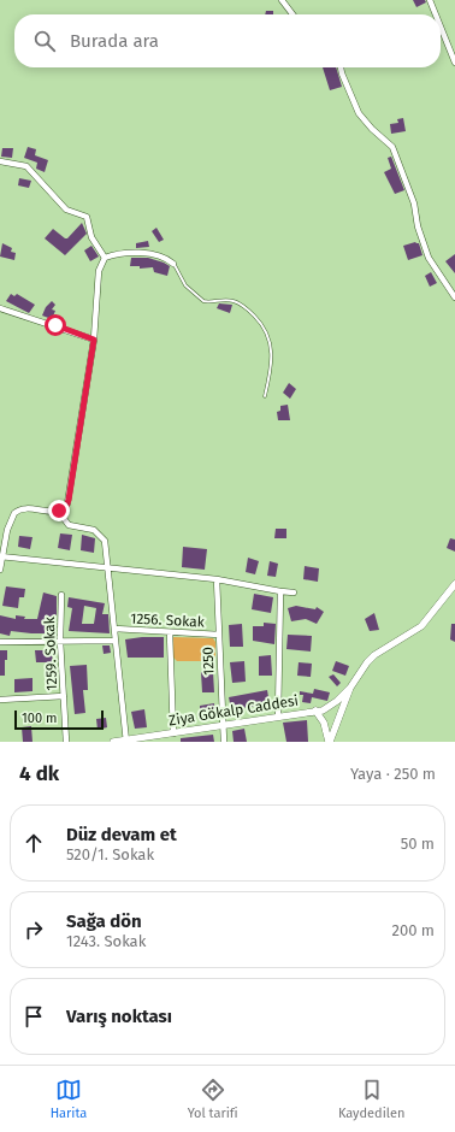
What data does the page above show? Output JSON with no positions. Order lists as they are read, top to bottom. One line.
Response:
{"streets":{"street":["1256. Sokak","1259. Sokak","1250","Ziya Gökalp Caddesi"]},"crossings":[["1256. Sokak","1250"],["1250","Ziya Gökalp Caddesi"]],"scale_bar":"100 m","page":{"search":"Burada ara","scale":"100 m","heading":["4 dk","Yaya · 250 m"],"list":[["Düz devam et","520/1. Sokak","50 m"],["Sağa dön","1243. Sokak","200 m"],"Varış noktası"],"nav":["Harita","Yol tarifi","Kaydedilen"]}}
